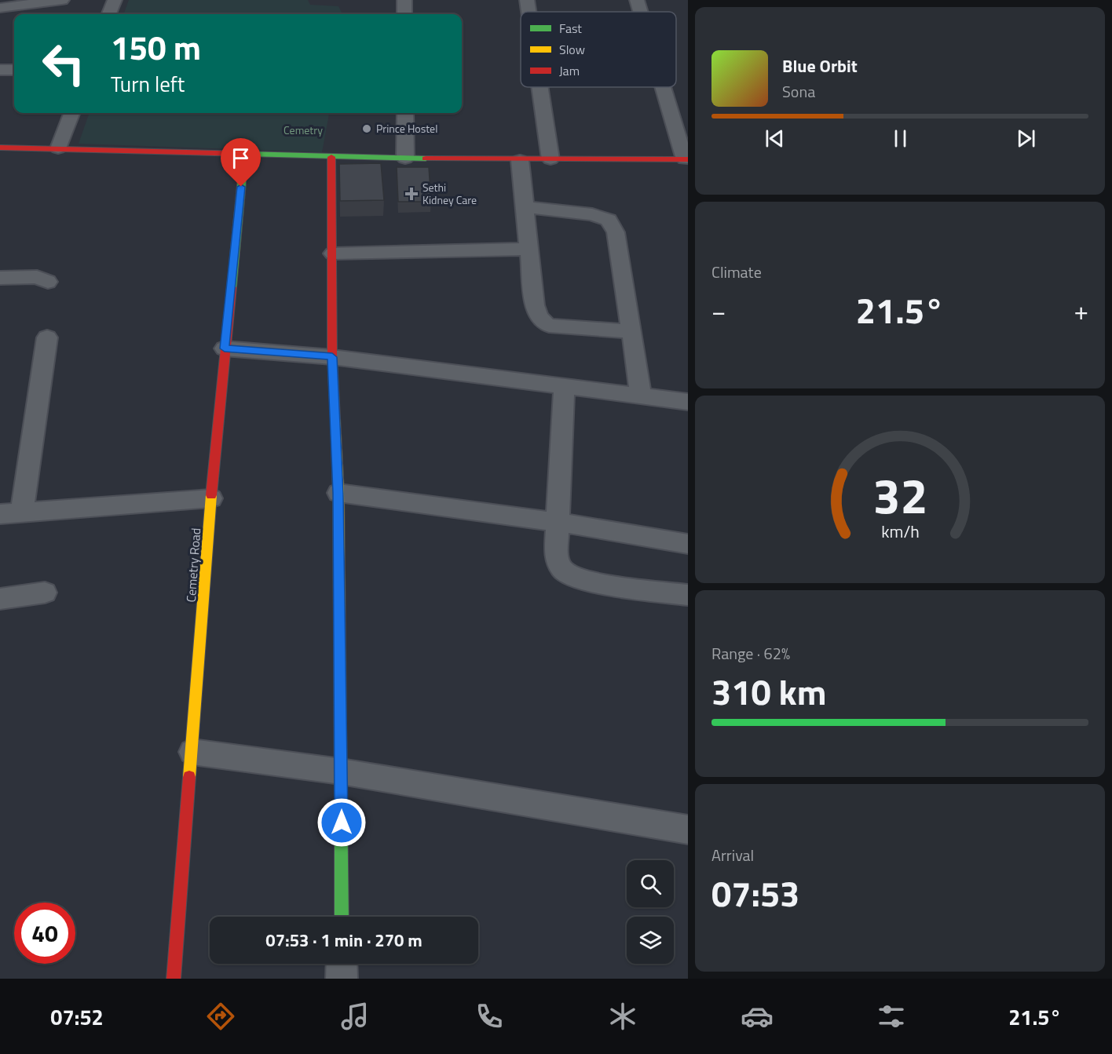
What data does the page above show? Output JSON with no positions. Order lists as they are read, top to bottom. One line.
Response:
{"streets":{"street":["Cemetry Road"]},"parks":["Cemetry"],"places":{"other":["Prince Hostel"],"health":["Sethi Kidney Care"]},"legend":["Fast","Slow","Jam"],"page":{"turn":["150 m","Turn left"],"song":["Blue Orbit","Sona"],"tile":["Climate",["Range · 62%","310 km"],["Arrival","07:53"]],"heat":["−","21.5°","+"],"limit":"40","trip":"07:53 · 1 min · 270 m","tabs":["07:52","21.5°"],"gauge":["32","km/h"]}}
